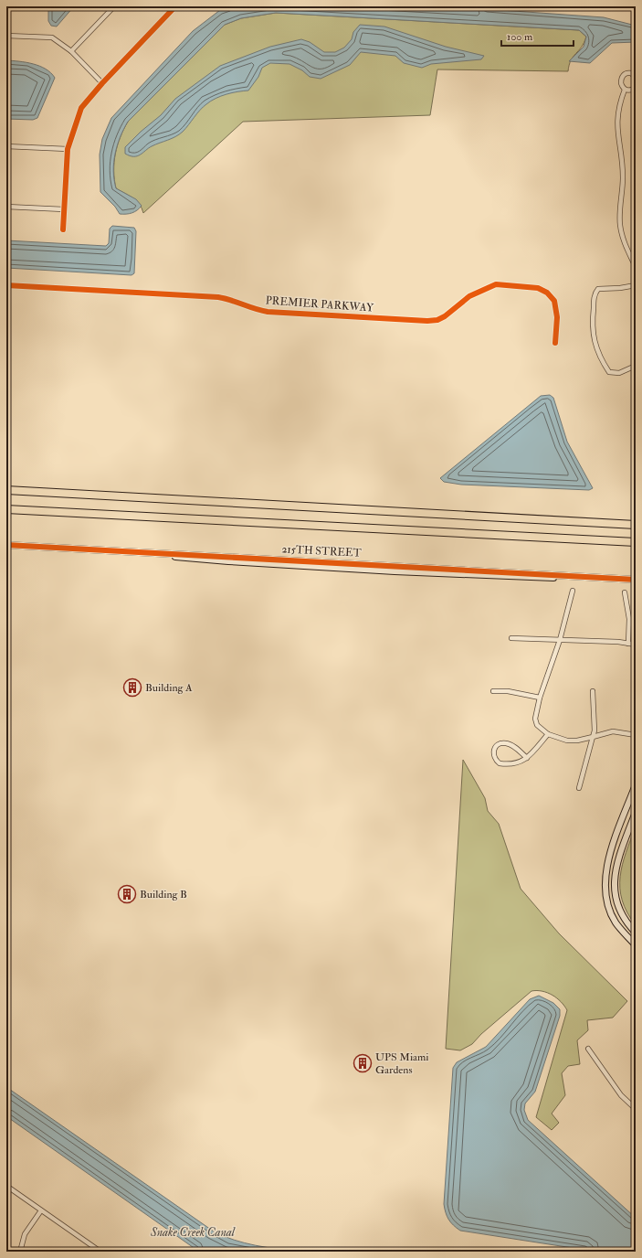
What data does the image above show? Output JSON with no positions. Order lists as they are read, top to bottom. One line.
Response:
{"streets":{"street":["PREMIER PARKWAY","215TH STREET"]},"water":["Snake Creek Canal"],"places":{"building":["Building A","Building B","UPS Miami Gardens"]},"scale_bar":"100 m"}
